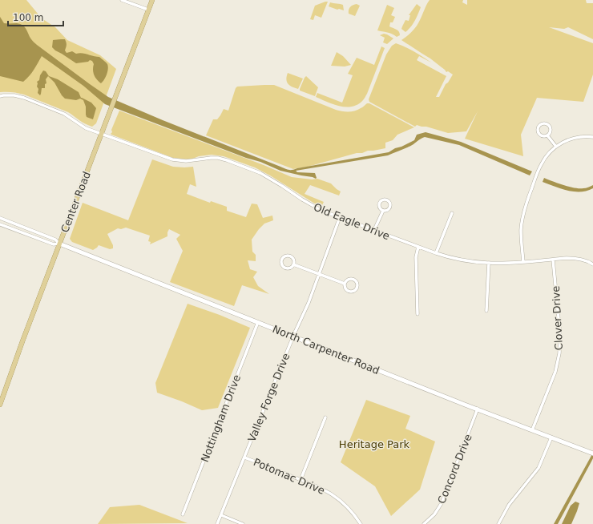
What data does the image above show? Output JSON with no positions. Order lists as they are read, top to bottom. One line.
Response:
{"streets":{"main road":["Center Road"],"street":["Old Eagle Drive","Clover Drive","North Carpenter Road","Valley Forge Drive","Nottingham Drive","Concord Drive","Potomac Drive"]},"crossings":[["Center Road","Old Eagle Drive"],["Center Road","North Carpenter Road"],["Old Eagle Drive","Clover Drive"],["Old Eagle Drive","Valley Forge Drive"],["Clover Drive","North Carpenter Road"],["North Carpenter Road","Valley Forge Drive"],["North Carpenter Road","Nottingham Drive"],["North Carpenter Road","Concord Drive"],["Valley Forge Drive","Potomac Drive"]],"parks":["Heritage Park"],"scale_bar":"100 m"}
